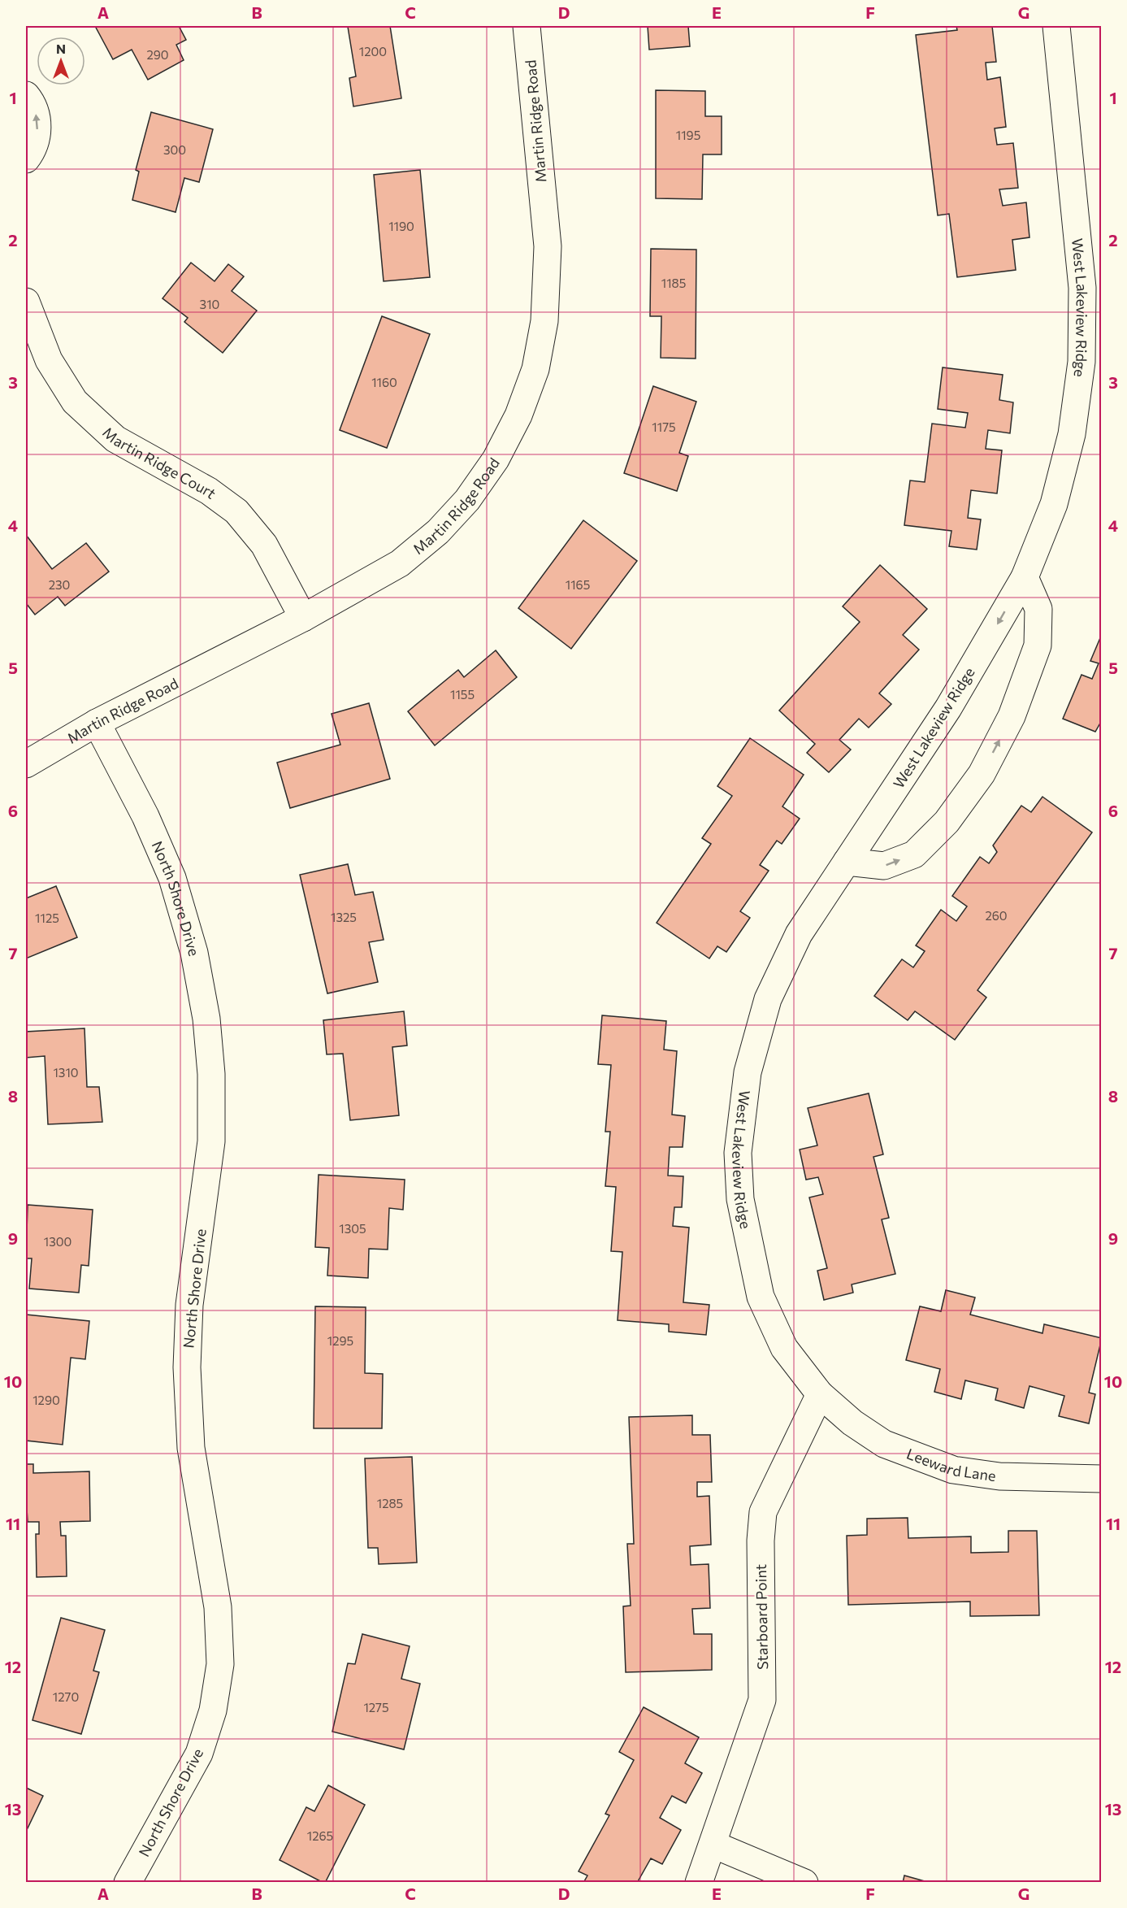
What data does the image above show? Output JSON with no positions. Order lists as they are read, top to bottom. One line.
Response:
{"streets":{"street":["Martin Ridge Road","West Lakeview Ridge","Martin Ridge Court","North Shore Drive","Leeward Lane","Starboard Point"]},"crossings":[["Martin Ridge Road","Martin Ridge Court"],["Martin Ridge Road","North Shore Drive"],["West Lakeview Ridge","Leeward Lane"],["West Lakeview Ridge","Starboard Point"],["Leeward Lane","Starboard Point"]],"house_numbers":["1200","290","1195","300","1190","1185","310","1160","1175","230","1165","1155","260","1325","1125","1310","1305","1300","1295","1290","1285","1270","1275","1265"],"north":"top","grid":{"columns":["A","B","C","D","E","F","G"],"rows":["1","2","3","4","5","6","7","8","9","10","11","12","13"]}}
